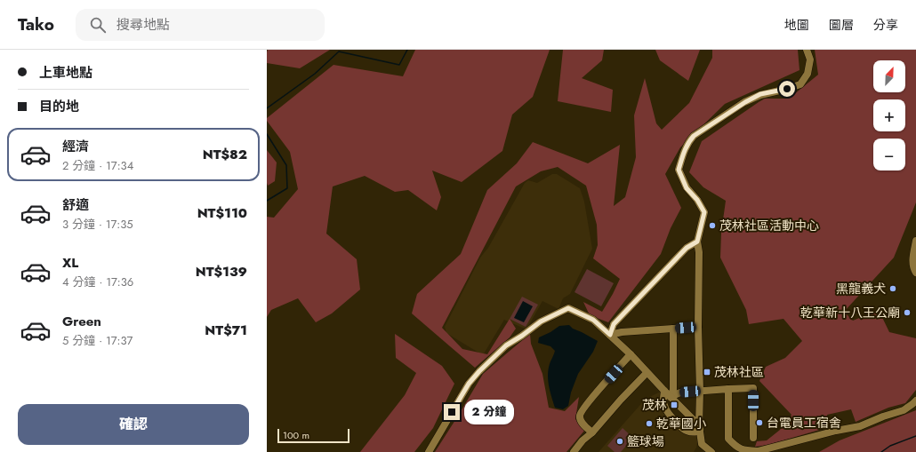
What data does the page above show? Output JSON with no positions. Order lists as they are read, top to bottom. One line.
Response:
{"places":{"other":["茂林社區活動中心","黑龍義犬","乾華新十八王公廟","台電員工宿舍","乾華國小","籃球場"],"transit":["茂林社區","茂林"]},"scale_bar":"100 m","north":"top right","page":{"header":"Tako","search":"搜尋地點","nav":["地圖","圖層","分享"],"banner":["上車地點","目的地"],"map_buttons":["+","−"],"list":[{"name":"經濟","note":"2 分鐘 · 17:34","value":"NT$82"},{"name":"舒適","note":"3 分鐘 · 17:35","value":"NT$110"},{"name":"XL","note":"4 分鐘 · 17:36","value":"NT$139"},{"name":"Green","note":"5 分鐘 · 17:37","value":"NT$71"}],"buttons":"確認","bubble":"2 分鐘","scale":"100 m"}}
